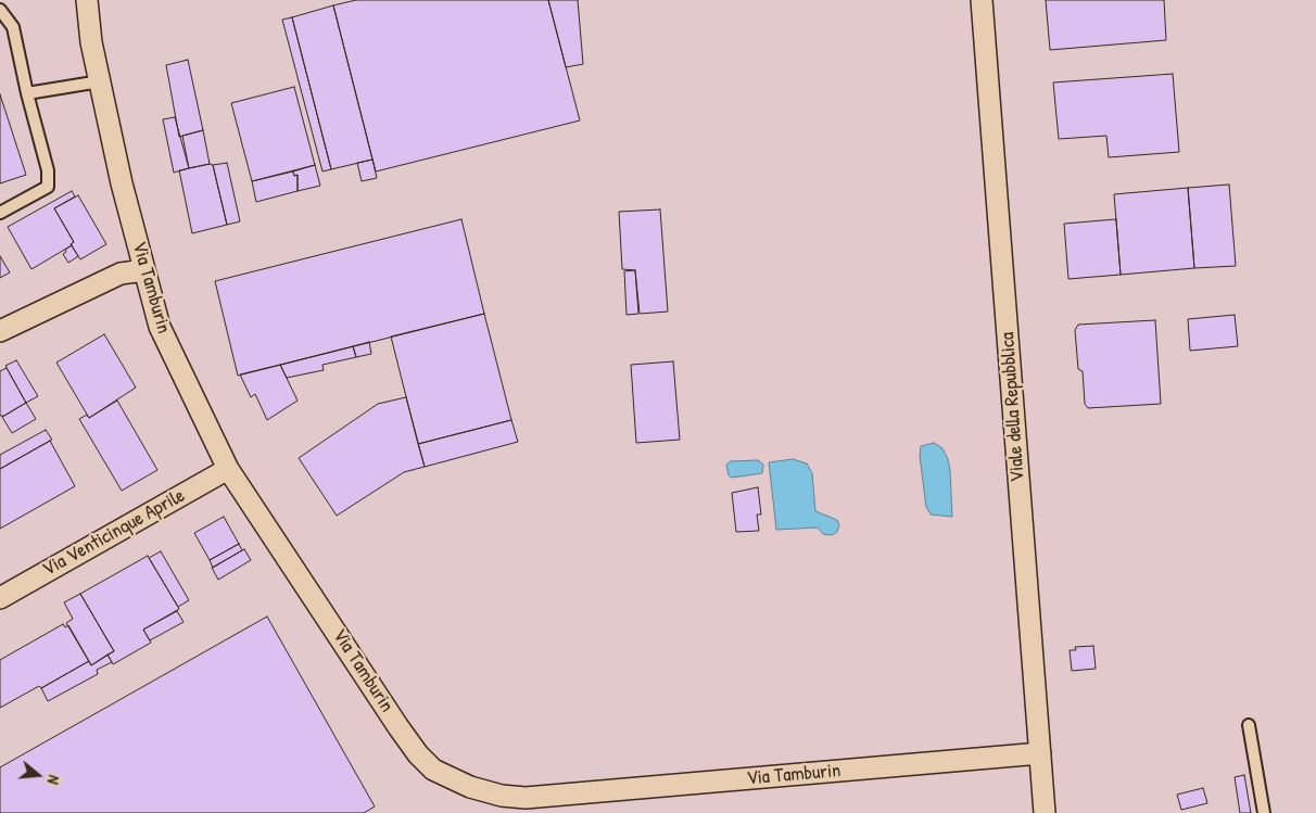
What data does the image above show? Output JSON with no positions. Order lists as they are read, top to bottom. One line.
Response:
{"streets":{"street":["Via Tamburin","Viale della Repubblica","Via Venticinque Aprile"]},"crossings":[["Via Tamburin","Viale della Repubblica"],["Via Tamburin","Via Venticinque Aprile"]],"north":"right"}
